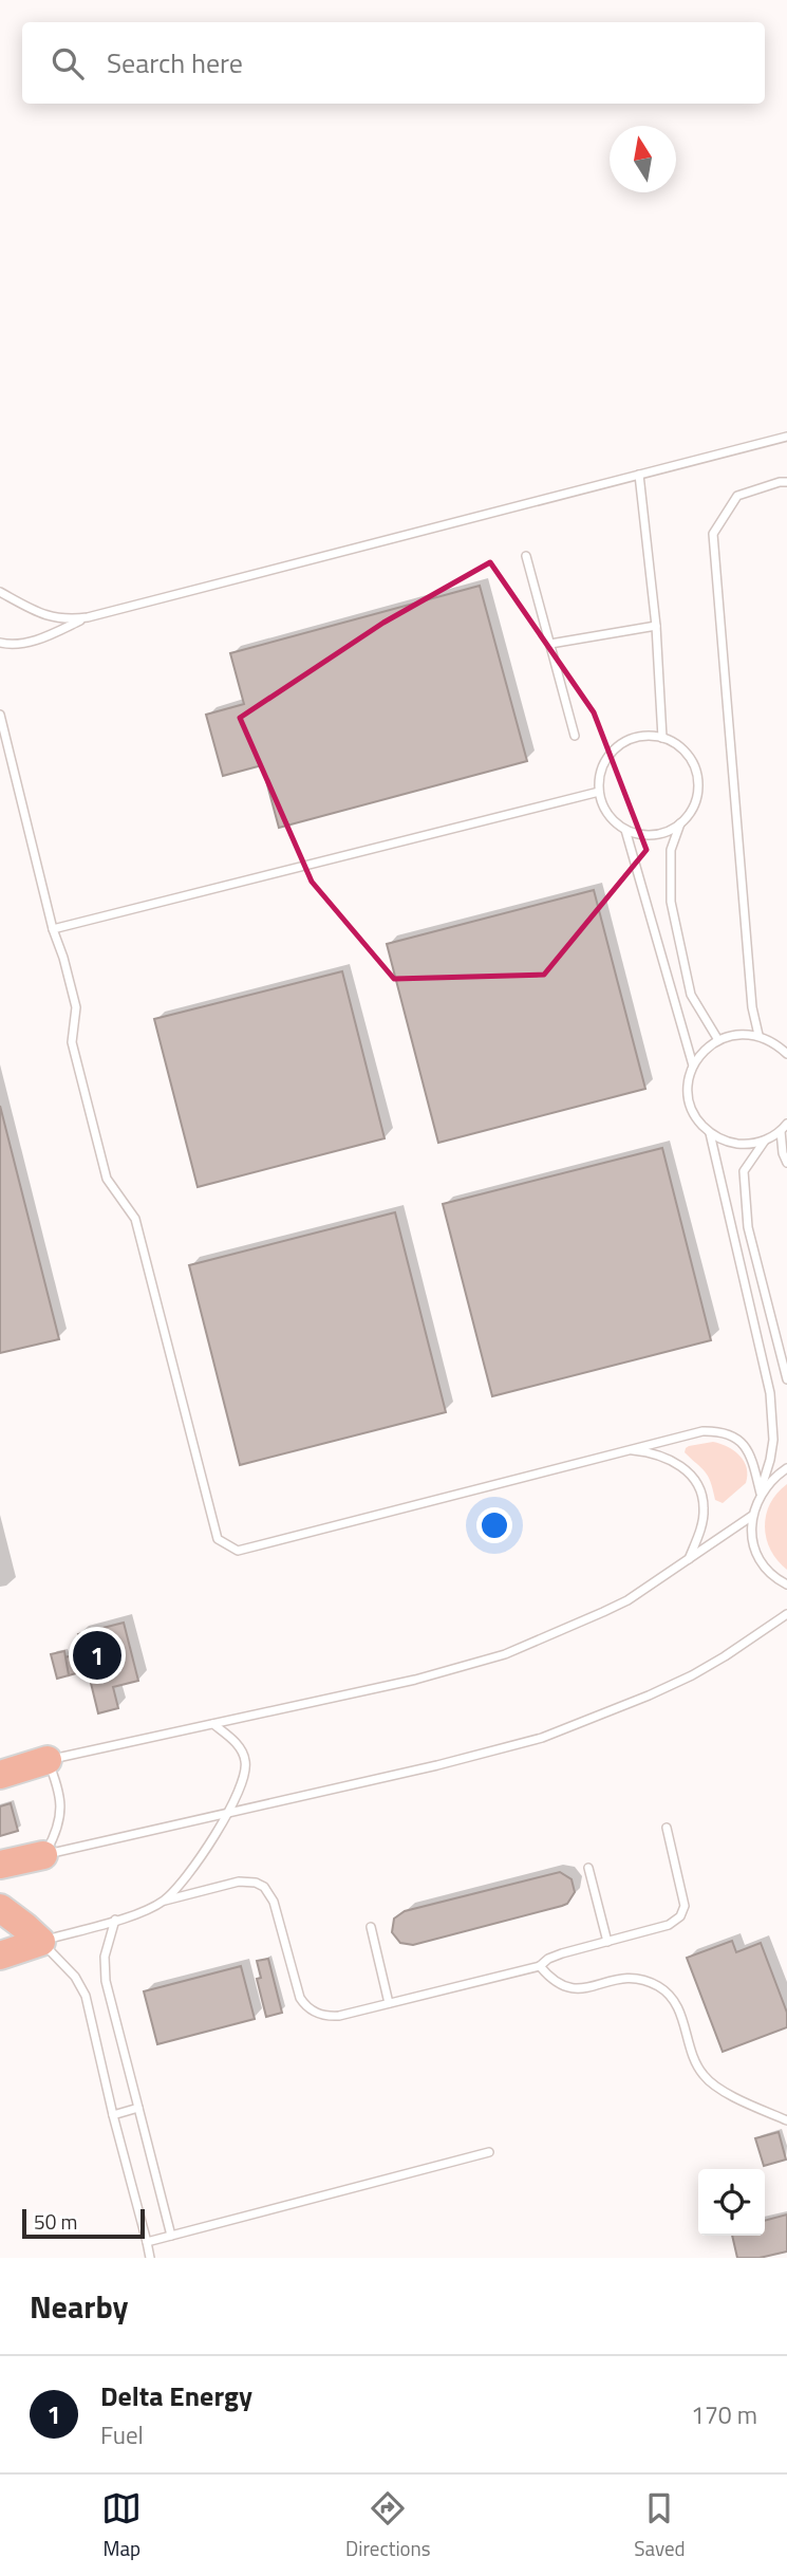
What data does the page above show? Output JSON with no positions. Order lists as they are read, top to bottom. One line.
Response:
{"scale_bar":"50 m","north":"top","page":{"search":"Search here","pins":"1","scale":"50 m","heading":"Nearby","list":[{"mark":"1","name":"Delta Energy","note":"Fuel","value":"170 m"}],"nav":["Map","Directions","Saved"]}}
